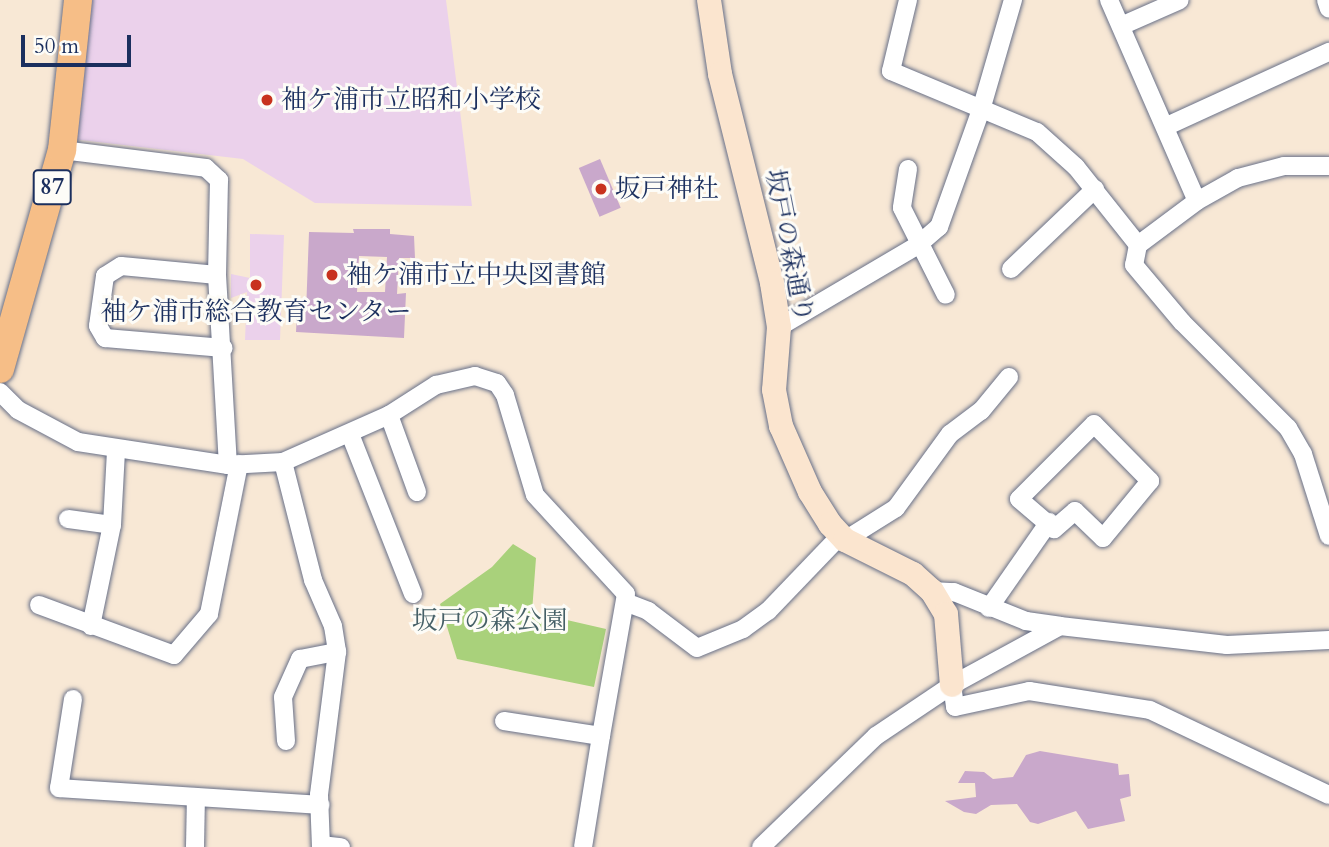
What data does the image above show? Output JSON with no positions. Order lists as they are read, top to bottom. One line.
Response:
{"streets":{"main road":["87"],"street":["坂戸の森通り"]},"parks":["坂戸の森公園"],"places":["袖ケ浦市立昭和小学校","坂戸神社","袖ケ浦市立中央図書館","袖ケ浦市総合教育センター"],"scale_bar":"50 m"}
